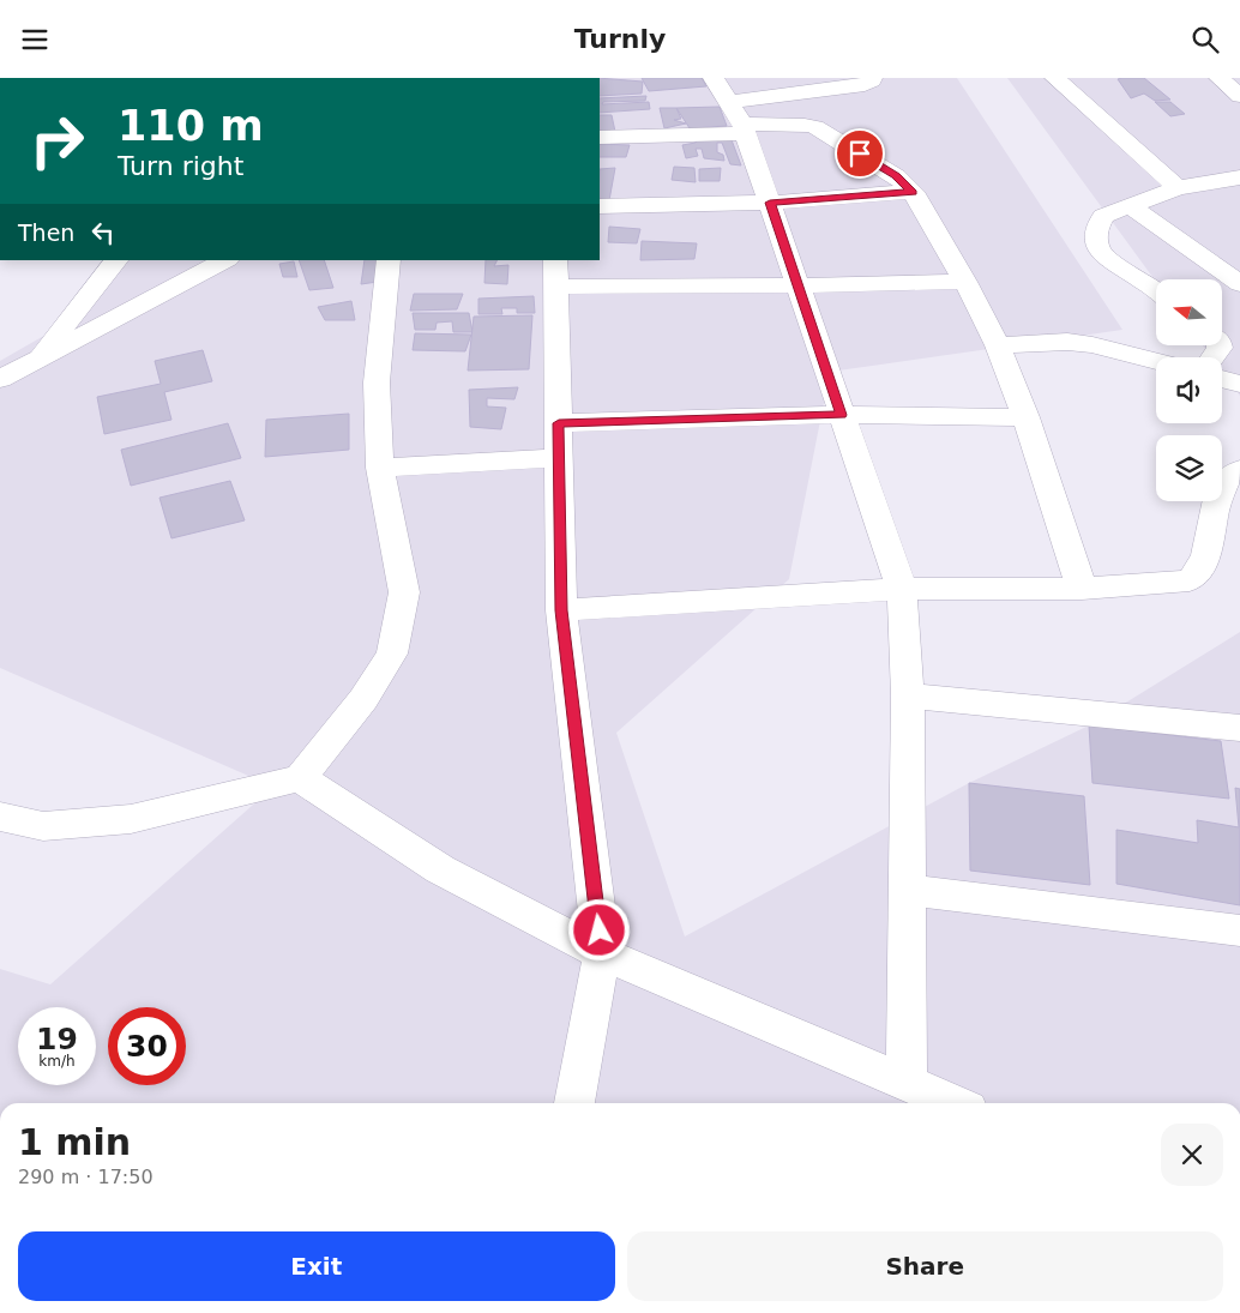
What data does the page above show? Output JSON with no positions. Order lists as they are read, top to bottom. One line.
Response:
{"north":"left","page":{"header":"Turnly","turn":["110 m","Turn right"],"then":"Then","speed":"19 km/h","limit":"30","heading":["1 min","290 m · 17:50"],"buttons":["Exit","Share"]}}
